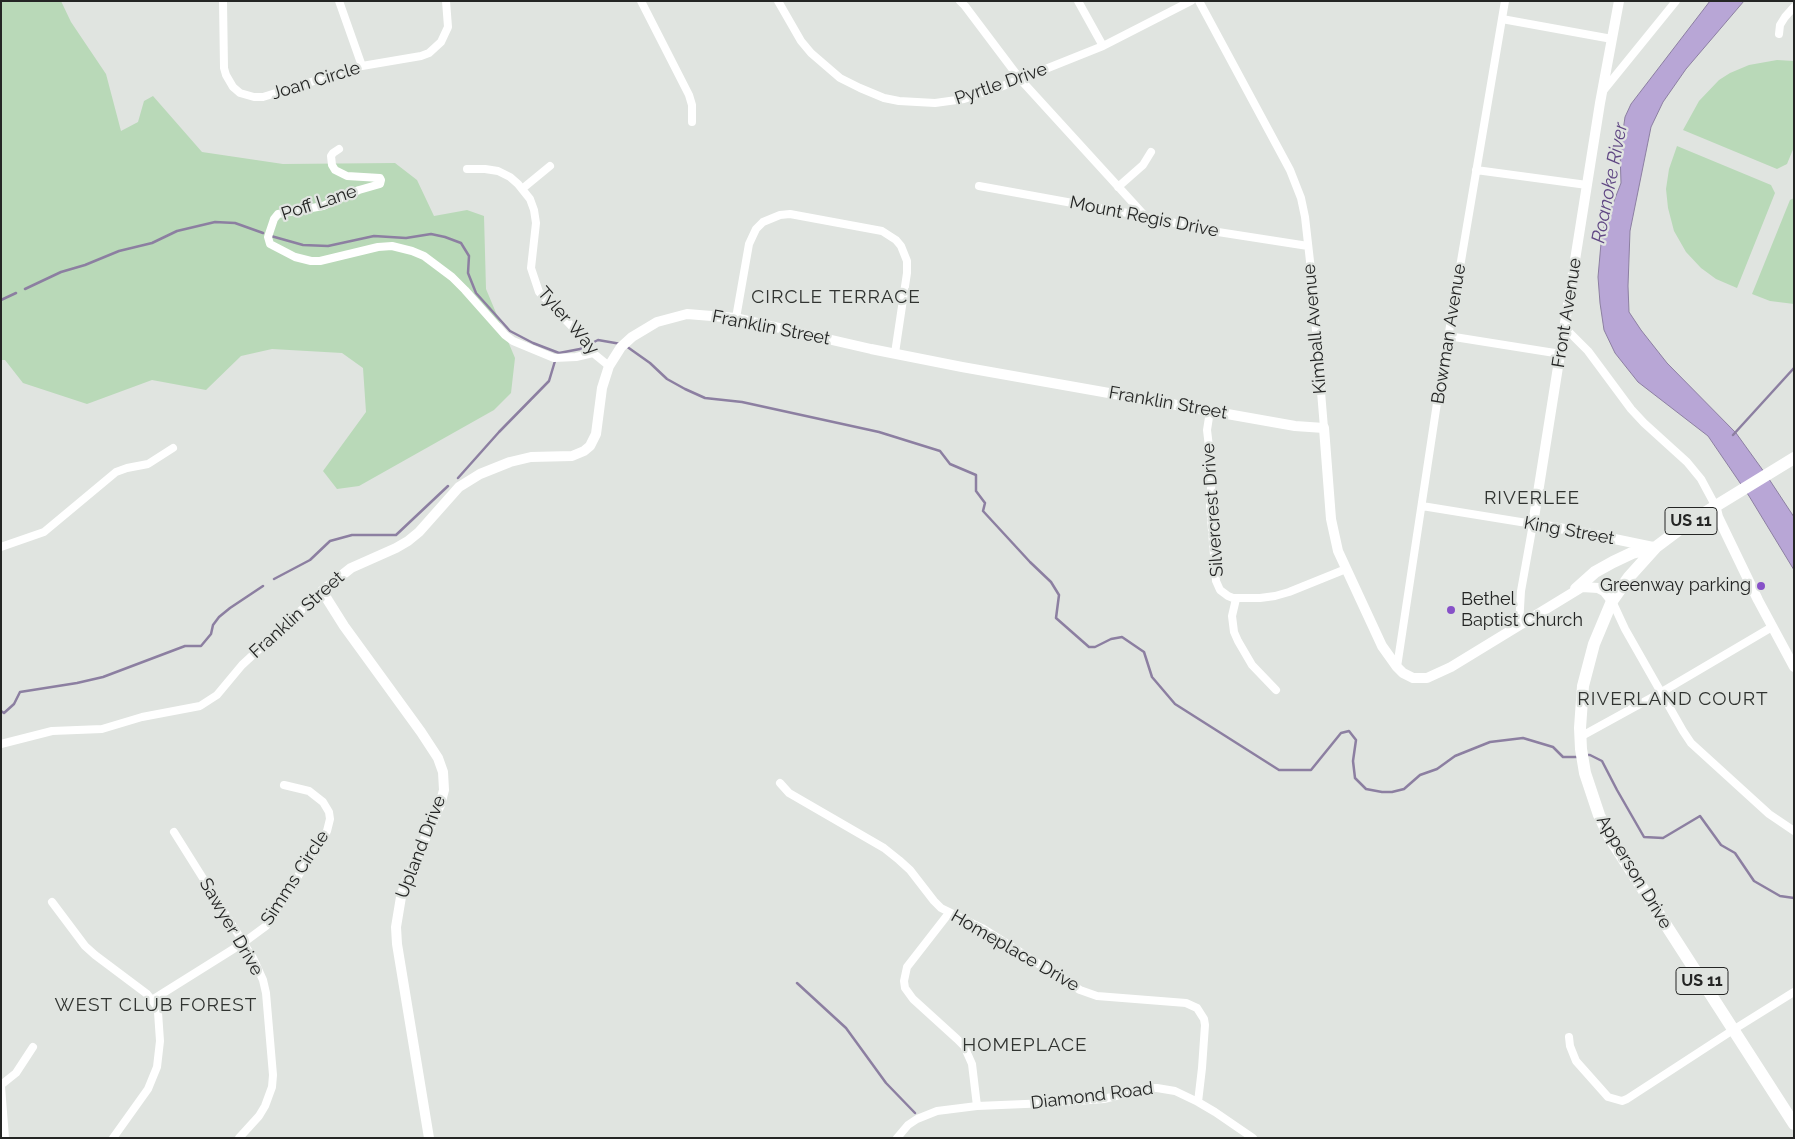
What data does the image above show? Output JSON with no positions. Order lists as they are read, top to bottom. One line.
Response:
{"streets":{"main road":["US 11","Apperson Drive"],"street":["Joan Circle","Pyrtle Drive","Poff Lane","Mount Regis Drive","Front Avenue","Tyler Way","Franklin Street","Kimball Avenue","Bowman Avenue","Silvercrest Drive","King Street","Upland Drive","Simms Circle","Sawyer Drive","Homeplace Drive","Diamond Road"]},"crossings":[["Poff Lane","Tyler Way"],["Mount Regis Drive","Kimball Avenue"],["Front Avenue","King Street"],["Tyler Way","Franklin Street"],["Franklin Street","Kimball Avenue"],["Franklin Street","Silvercrest Drive"],["Franklin Street","Upland Drive"],["Kimball Avenue","Bowman Avenue"],["Kimball Avenue","Silvercrest Drive"],["Bowman Avenue","King Street"],["US 11","King Street"],["US 11","Apperson Drive"],["King Street","Apperson Drive"],["Simms Circle","Sawyer Drive"],["Homeplace Drive","Diamond Road"]],"districts":["CIRCLE TERRACE","RIVERLEE","RIVERLAND COURT","WEST CLUB FOREST","HOMEPLACE"],"water":["Roanoke River"],"places":["Greenway parking","Bethel Baptist Church"]}
